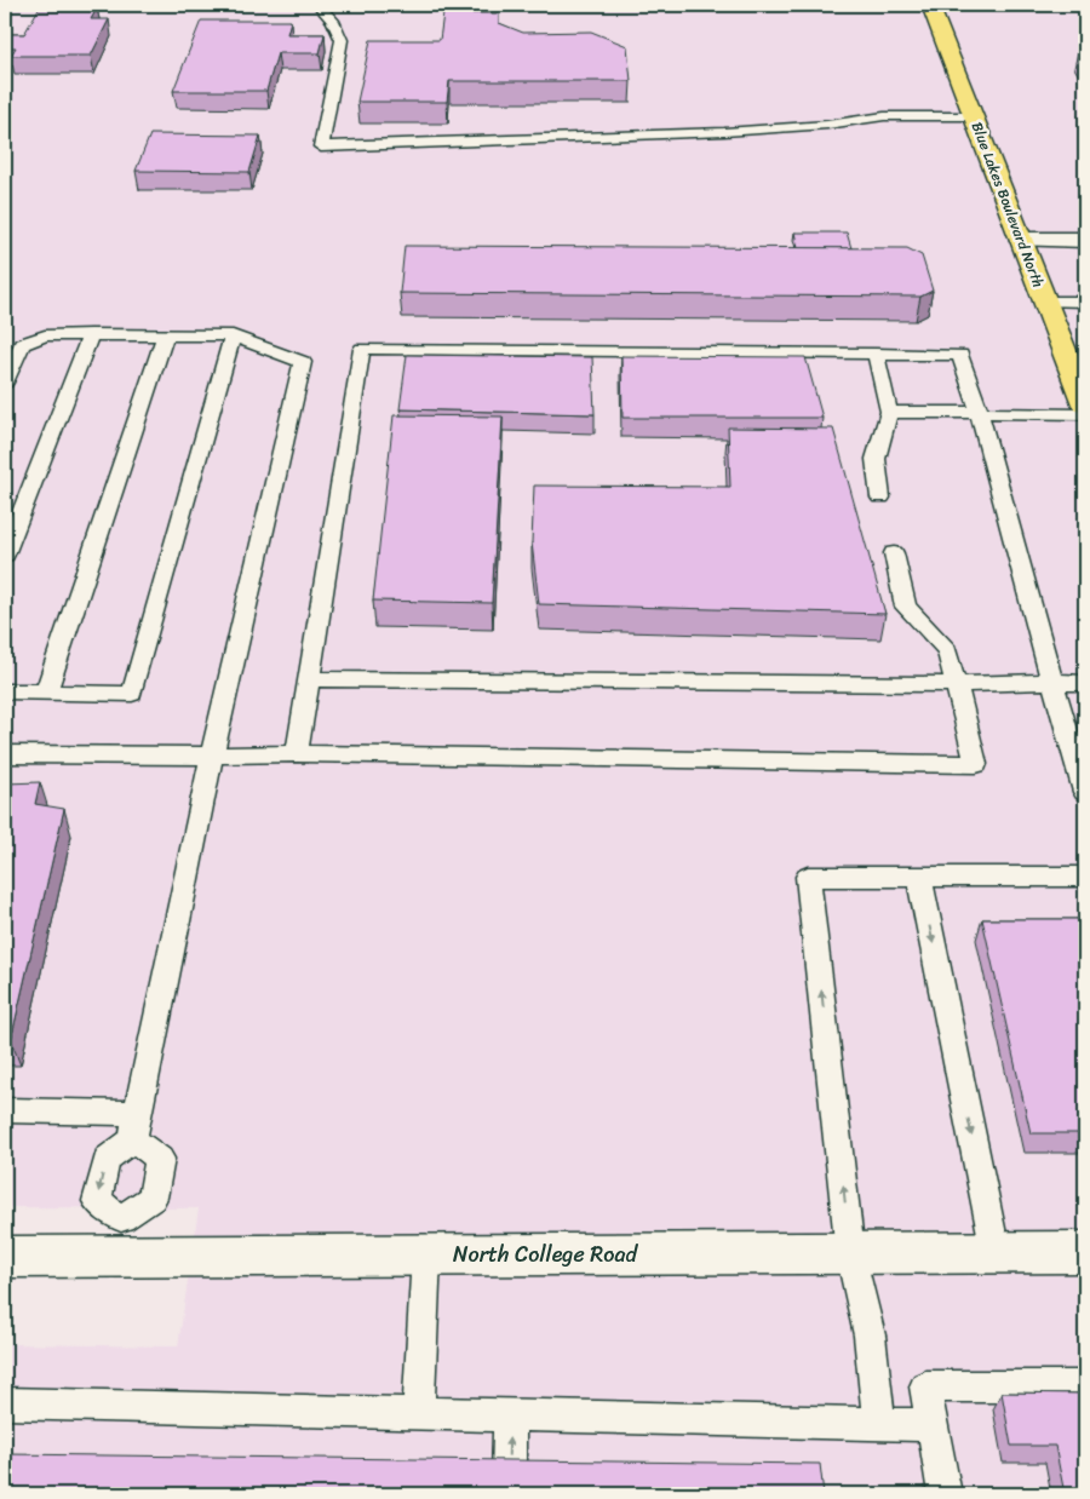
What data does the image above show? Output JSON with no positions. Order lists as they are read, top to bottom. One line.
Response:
{"streets":{"main road":["Blue Lakes Boulevard North","North College Road"]}}
